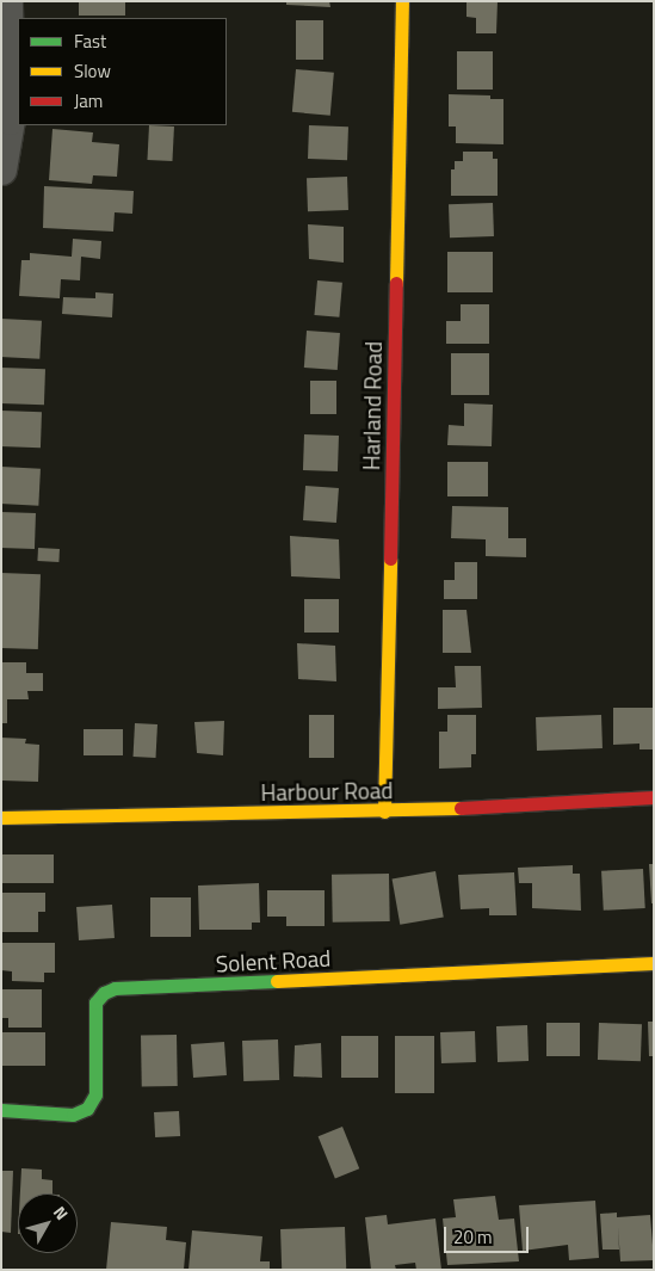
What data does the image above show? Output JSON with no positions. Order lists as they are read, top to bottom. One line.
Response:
{"streets":{"street":["Harland Road","Harbour Road","Solent Road"]},"crossings":[["Harland Road","Harbour Road"]],"legend":["Fast","Slow","Jam"],"scale_bar":"20 m","north":"top right"}
